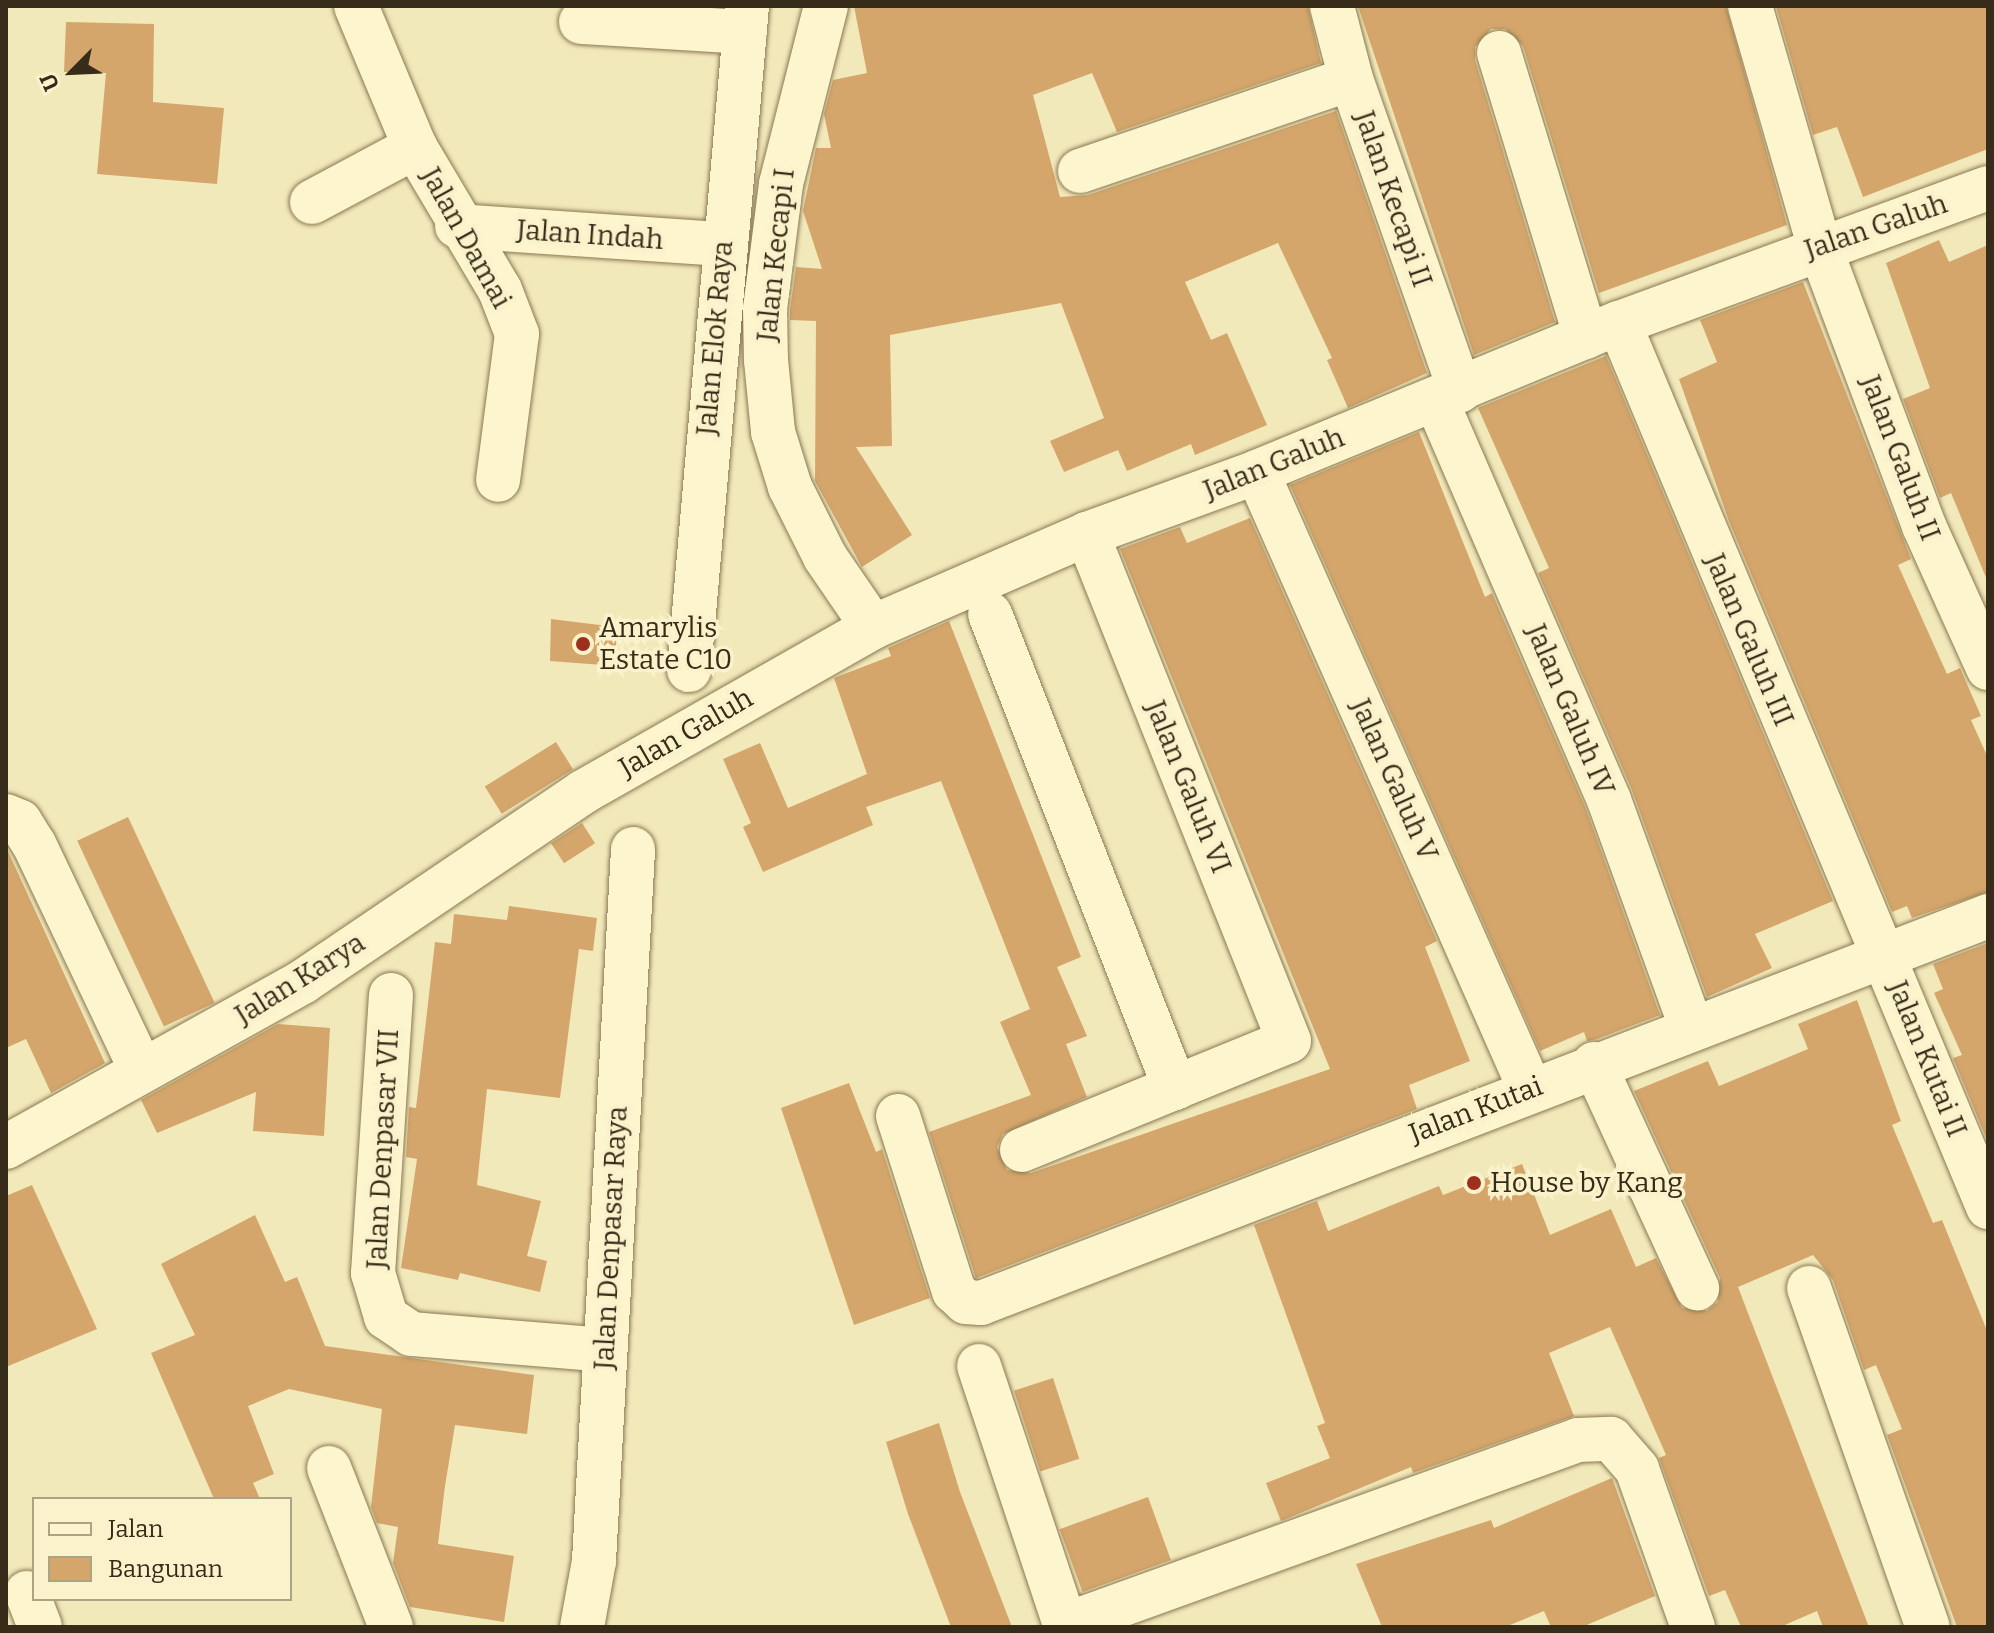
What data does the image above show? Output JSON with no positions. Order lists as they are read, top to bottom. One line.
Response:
{"streets":{"street":["Jalan Kecapi II","Jalan Galuh","Jalan Indah","Jalan Damai","Jalan Kecapi I","Jalan Elok Raya","Jalan Galuh II","Jalan Galuh III","Jalan Galuh IV","Jalan Galuh V","Jalan Galuh VI","Jalan Karya","Jalan Kutai II","Jalan Kutai","Jalan Denpasar VII","Jalan Denpasar Raya"]},"crossings":[["Jalan Kecapi II","Jalan Galuh"],["Jalan Kecapi II","Jalan Galuh IV"],["Jalan Galuh","Jalan Kecapi I"],["Jalan Galuh","Jalan Galuh II"],["Jalan Galuh","Jalan Galuh III"],["Jalan Galuh","Jalan Galuh IV"],["Jalan Galuh","Jalan Galuh V"],["Jalan Galuh","Jalan Galuh VI"],["Jalan Galuh","Jalan Karya"],["Jalan Indah","Jalan Damai"],["Jalan Indah","Jalan Elok Raya"],["Jalan Galuh III","Jalan Kutai II"],["Jalan Galuh III","Jalan Kutai"],["Jalan Galuh IV","Jalan Kutai"],["Jalan Galuh V","Jalan Kutai"],["Jalan Kutai II","Jalan Kutai"],["Jalan Denpasar VII","Jalan Denpasar Raya"]],"places":["Amarylis Estate C10","House by Kang"],"legend":["Jalan","Bangunan"],"north":"bottom left"}
